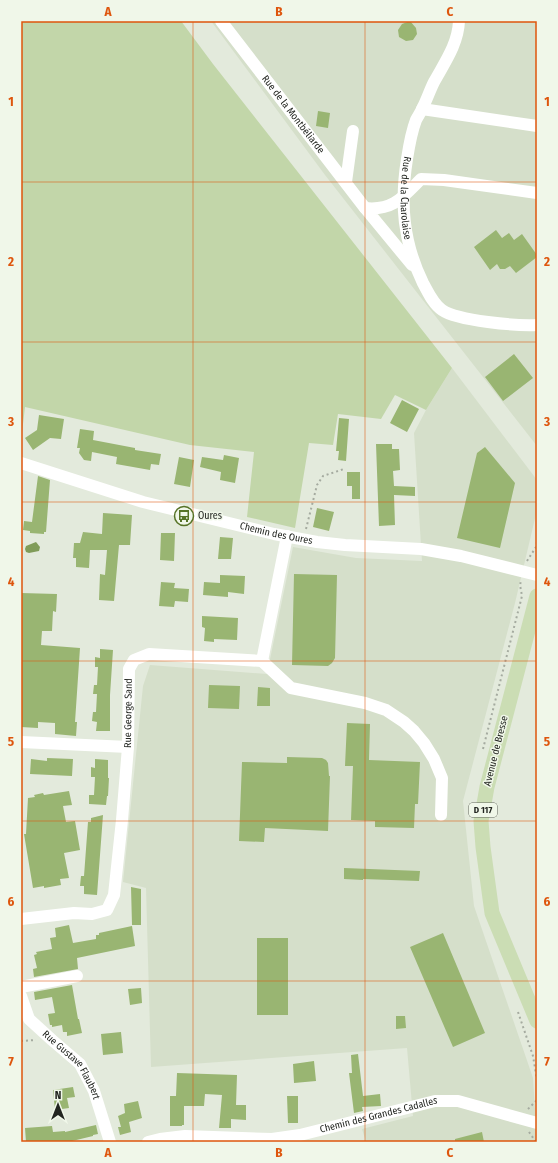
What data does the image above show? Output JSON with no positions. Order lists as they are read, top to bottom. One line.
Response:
{"streets":{"main road":["Avenue de Bresse","D 117"],"street":["Rue de la Montbéliarde","Rue de la Charolaise","Chemin des Oures","Rue George Sand","Rue Gustave Flaubert","Chemin des Grandes Cadalles"]},"crossings":[["Rue de la Montbéliarde","Rue de la Charolaise"]],"places":{"bus stop":["Oures"]},"north":"top","grid":{"columns":["A","B","C"],"rows":["1","2","3","4","5","6","7"]}}
